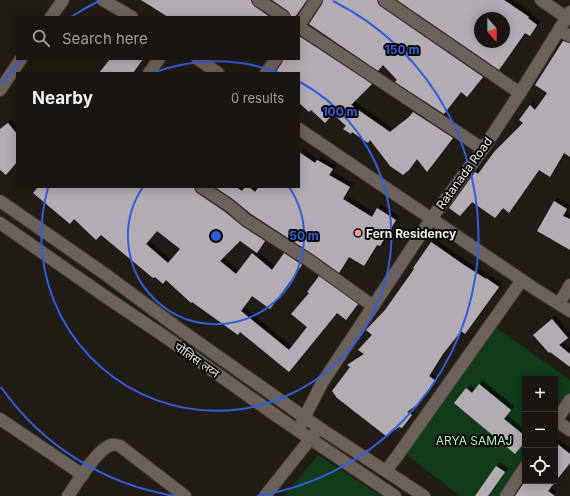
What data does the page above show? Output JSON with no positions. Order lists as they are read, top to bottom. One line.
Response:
{"streets":{"street":["Ratanada Road","पोलिस लय्न"]},"crossings":[["Ratanada Road","पोलिस लय्न"]],"parks":["ARYA SAMAJ"],"places":["Fern Residency"],"north":"bottom","page":{"search":"Search here","heading":["Nearby","0 results"],"map_buttons":["+","−"]},"rings":["150 m","100 m","50 m"]}
